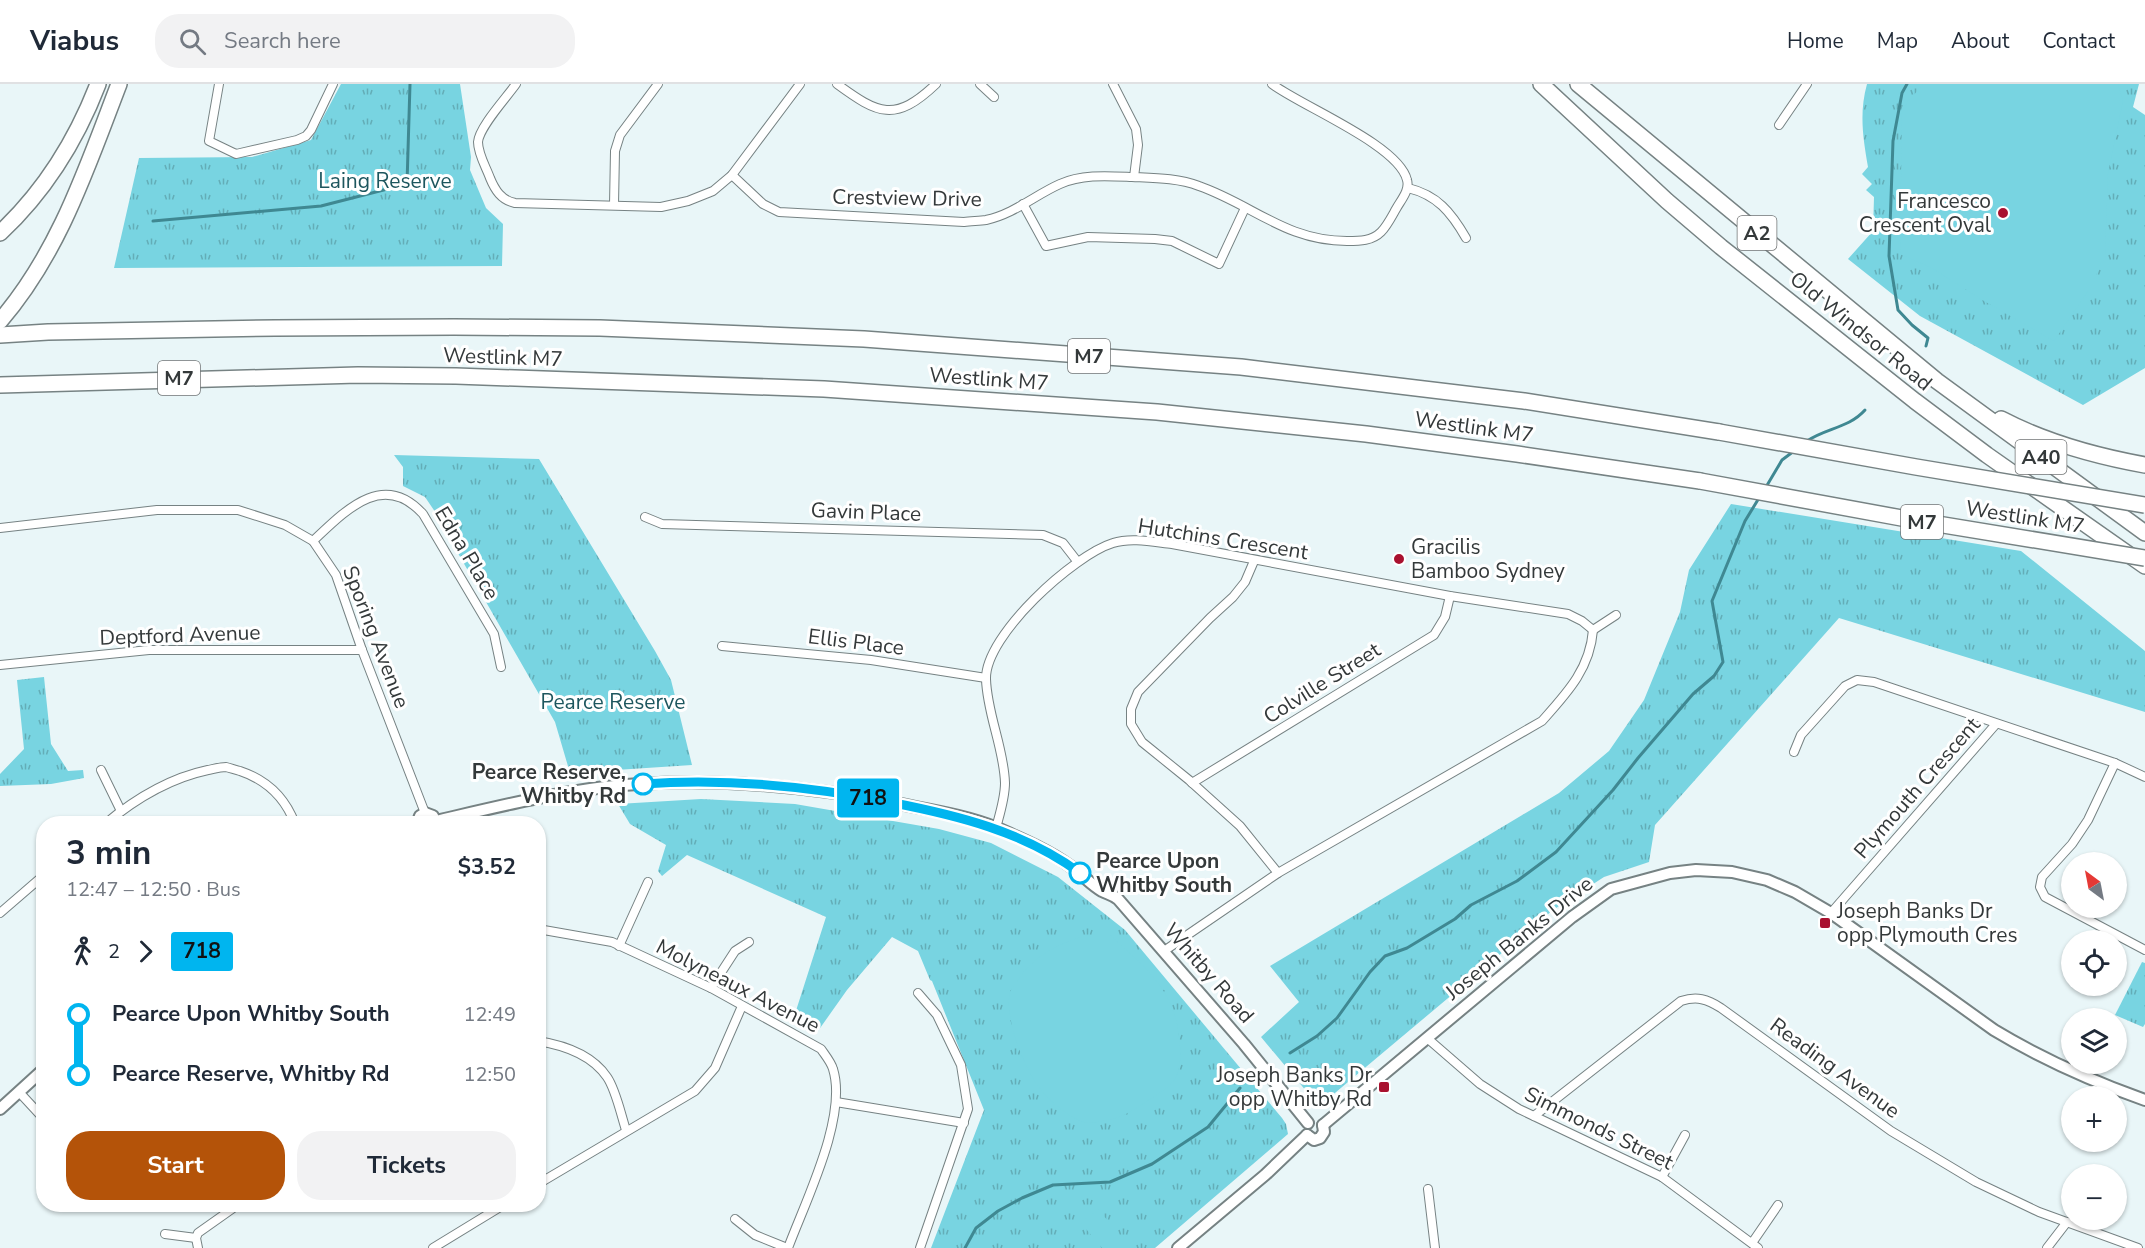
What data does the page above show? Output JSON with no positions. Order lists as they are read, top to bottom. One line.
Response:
{"streets":{"highway":["A2","Old Windsor Road","M7","Westlink M7","A40"],"street":["Crestview Drive","Gavin Place","Hutchins Crescent","Edna Place","Deptford Avenue","Sporing Avenue","Ellis Place","Colville Street","Plymouth Crescent","Joseph Banks Drive","Whitby Road","Molyneaux Avenue","Reading Avenue","Simmonds Street"]},"crossings":[["Gavin Place","Hutchins Crescent"],["Hutchins Crescent","Ellis Place"],["Hutchins Crescent","Colville Street"],["Hutchins Crescent","Whitby Road"],["Edna Place","Sporing Avenue"],["Deptford Avenue","Sporing Avenue"],["Plymouth Crescent","Joseph Banks Drive"],["Joseph Banks Drive","Whitby Road"],["Joseph Banks Drive","Simmonds Street"],["Reading Avenue","Simmonds Street"]],"parks":["Laing Reserve","Pearce Reserve"],"places":{"other":["Francesco Crescent Oval","Gracilis Bamboo Sydney","Pearce Reserve, Whitby Rd","Pearce Upon Whitby South"],"transit":["Joseph Banks Dr opp Plymouth Cres","Joseph Banks Dr opp Whitby Rd"]},"lines":["bus line 718"],"north":"top left","page":{"header":"Viabus","search":"Search here","nav":["Home","Map","About","Contact"],"on_map":"718","heading":["3 min","12:47 – 12:50 · Bus","$3.52"],"map_buttons":["+","−"],"legs":["2","718"],"list":[{"name":"Pearce Upon Whitby South","value":"12:49"},{"name":"Pearce Reserve, Whitby Rd","value":"12:50"}],"buttons":["Start","Tickets"]}}
